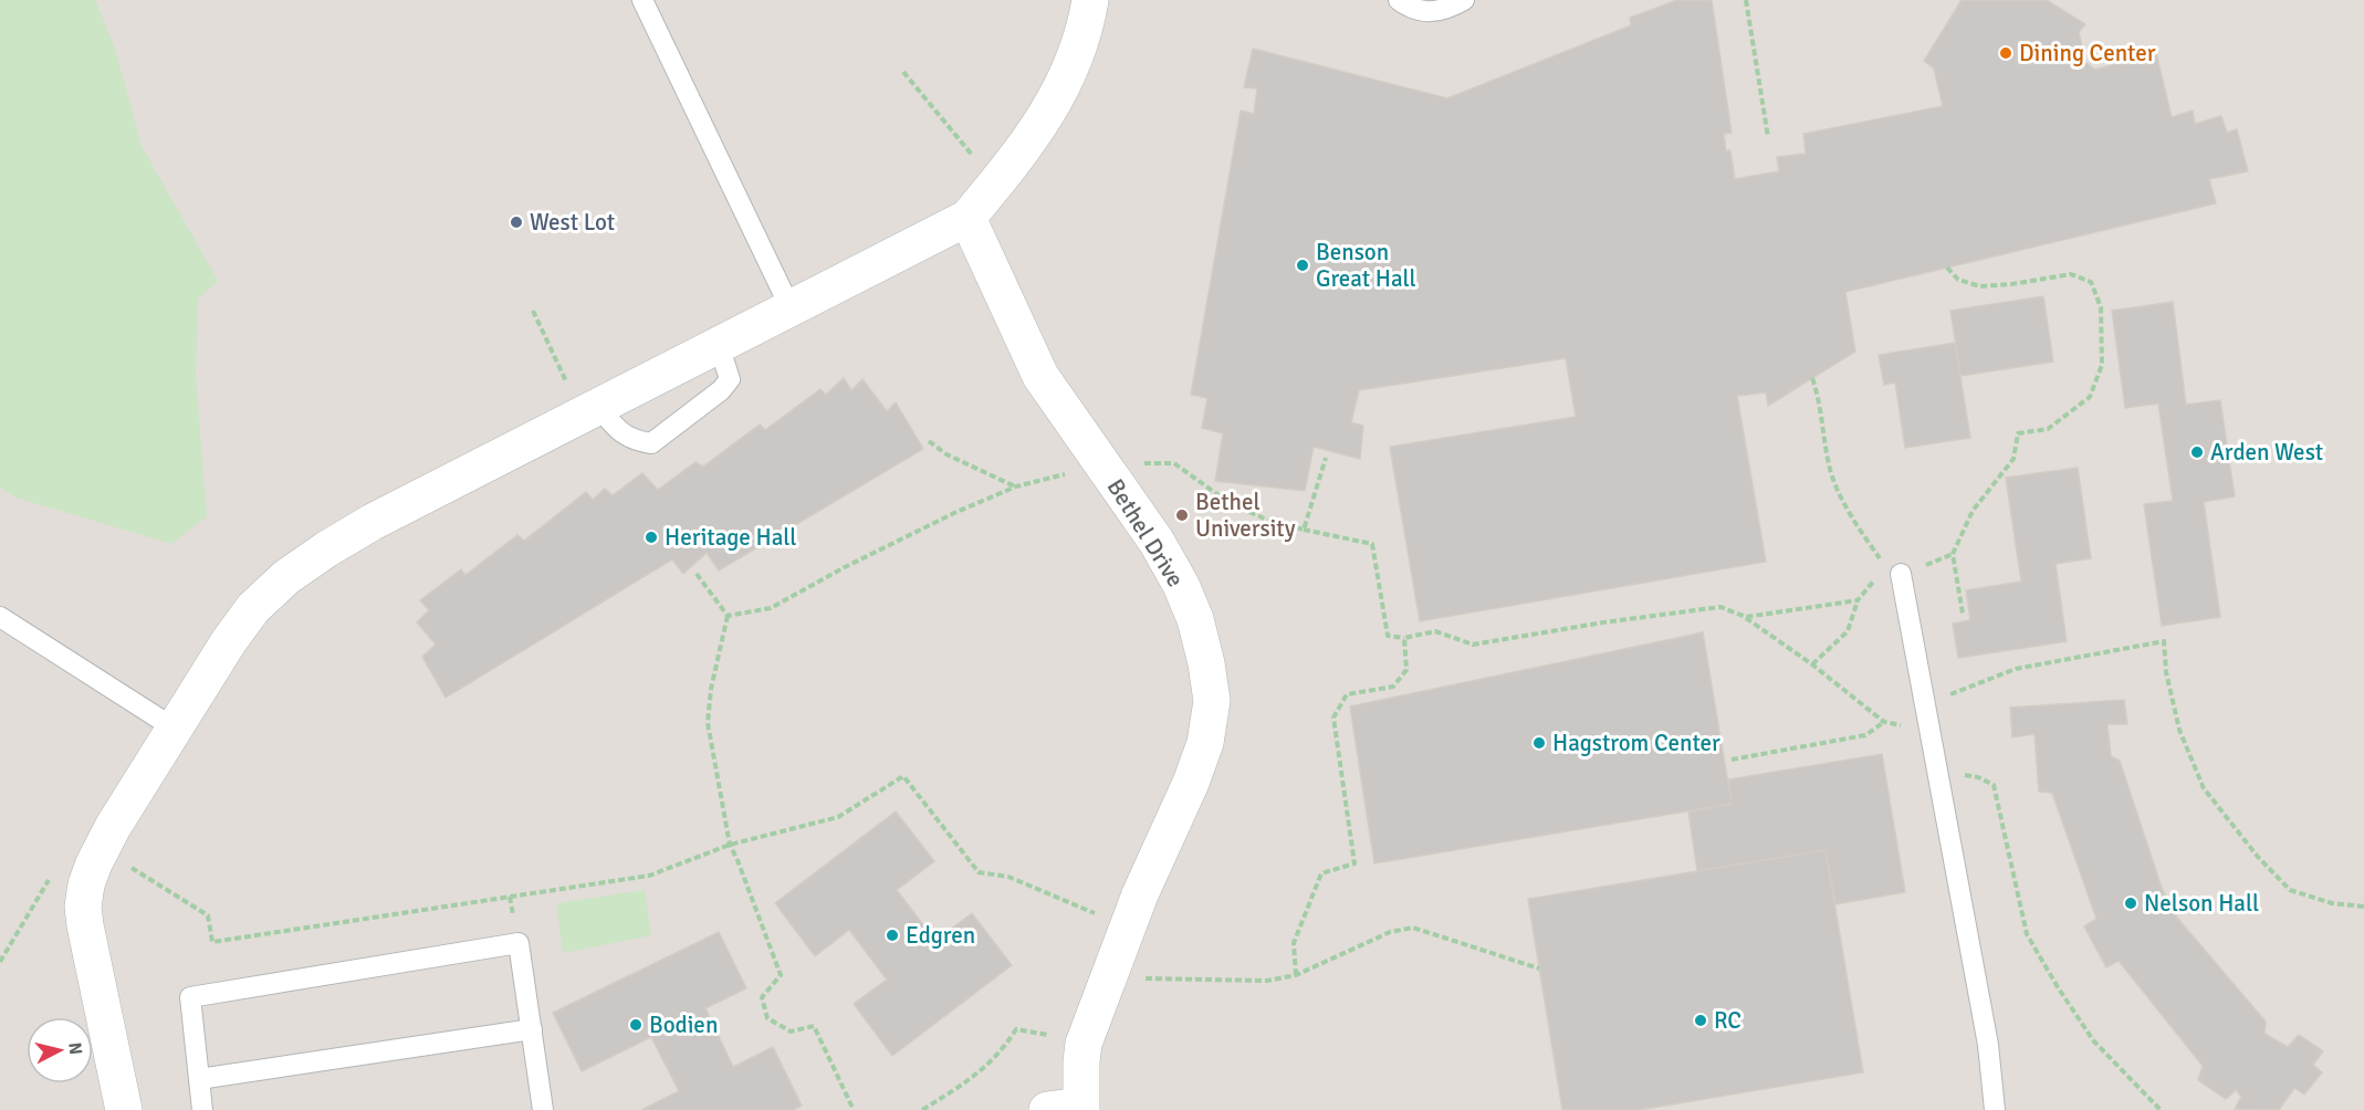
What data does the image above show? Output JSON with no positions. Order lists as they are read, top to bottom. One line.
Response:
{"streets":{"street":["Bethel Drive"]},"places":["Dining Center","West Lot","Benson Great Hall","Arden West","Bethel University","Heritage Hall","Hagstrom Center","Nelson Hall","Edgren","RC","Bodien"],"north":"right"}
